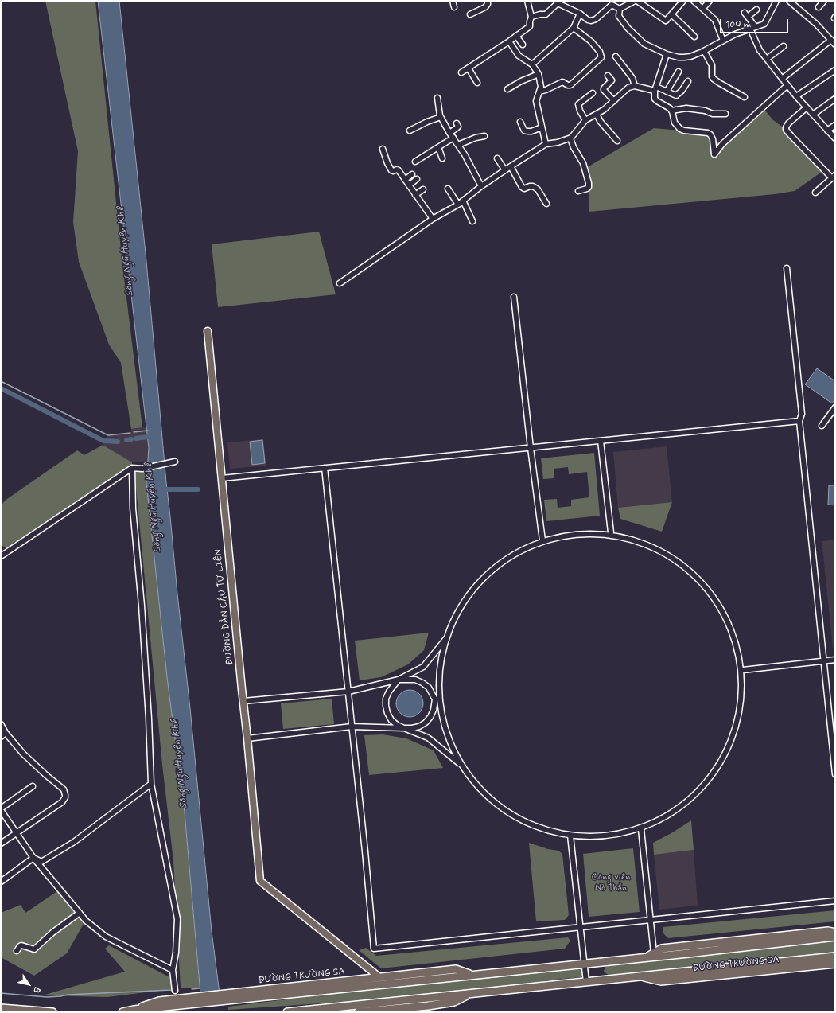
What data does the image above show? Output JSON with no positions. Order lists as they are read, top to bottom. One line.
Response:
{"streets":{"highway":["ĐƯỜNG TRƯỜNG SA"],"main road":["ĐƯỜNG DẪN CẦU TỨ LIÊN"]},"crossings":[["ĐƯỜNG DẪN CẦU TỨ LIÊN","ĐƯỜNG TRƯỜNG SA"]],"water":["Sông Ngũ Huyện Khê"],"parks":["Công viên Nỏ Thần"],"scale_bar":"100 m","north":"bottom right"}
